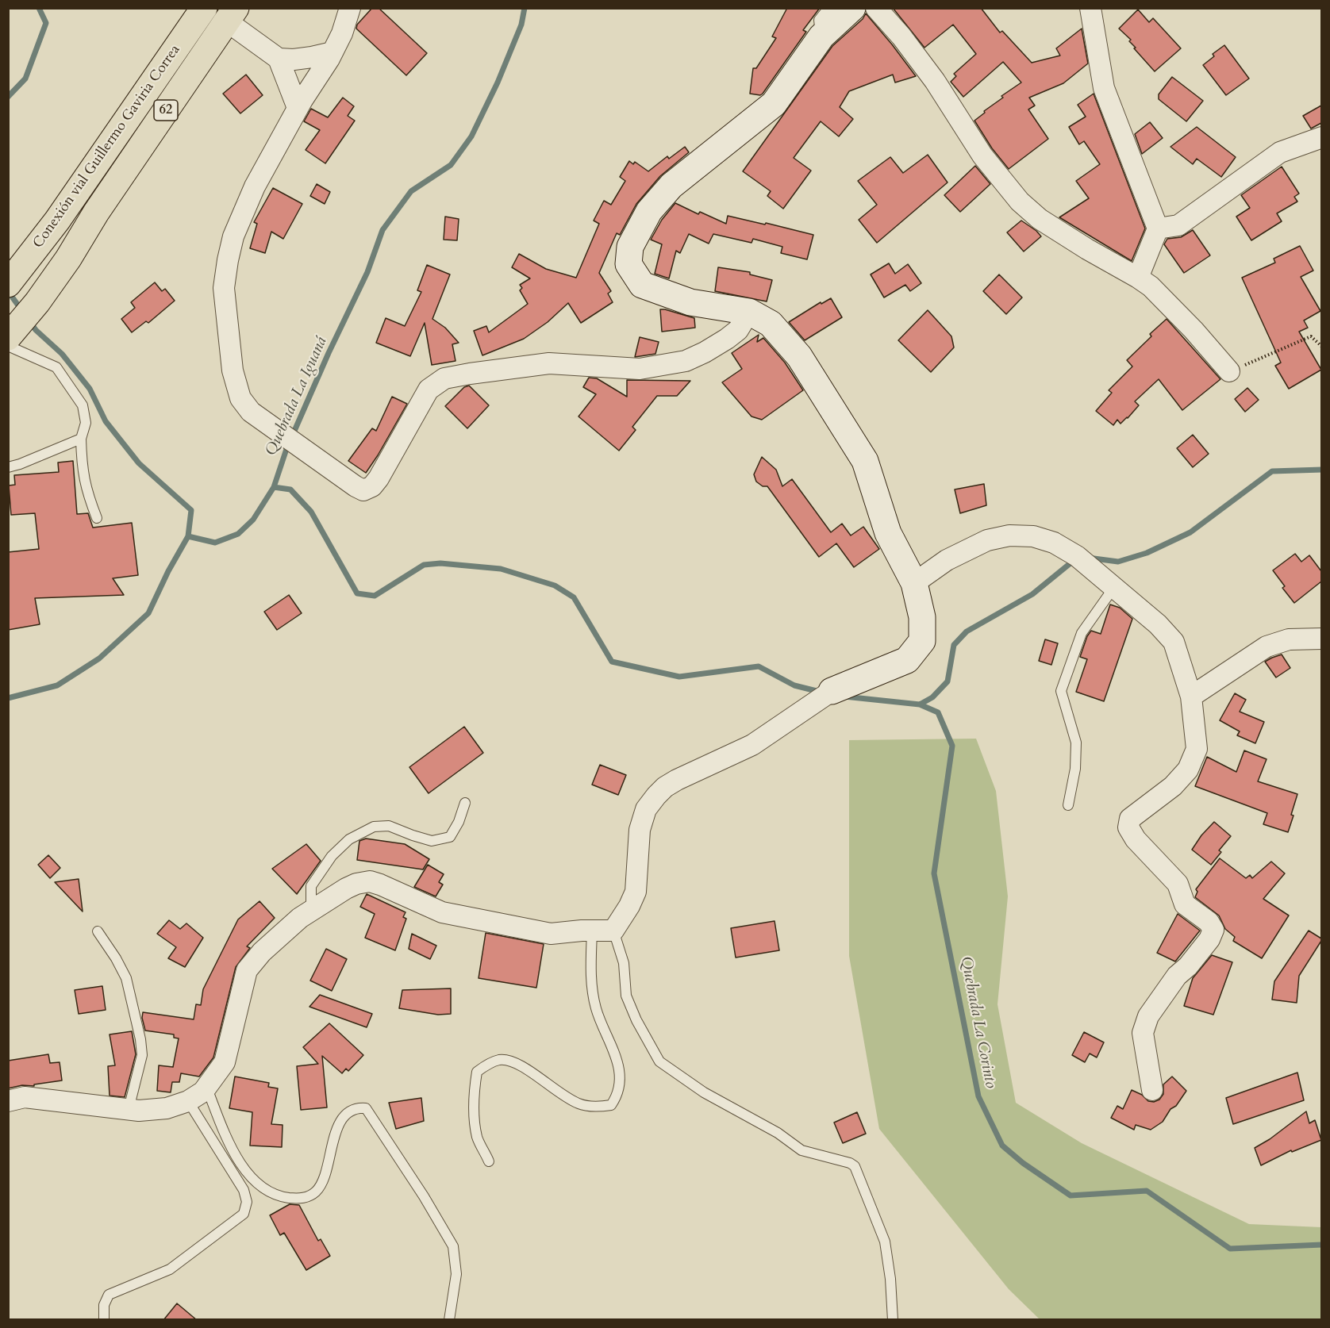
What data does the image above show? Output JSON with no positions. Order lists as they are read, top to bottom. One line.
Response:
{"streets":{"highway":["62","Conexión vial Guillermo Gaviria Correa"]},"water":["Quebrada La Iguaná","Quebrada La Corinto"]}
